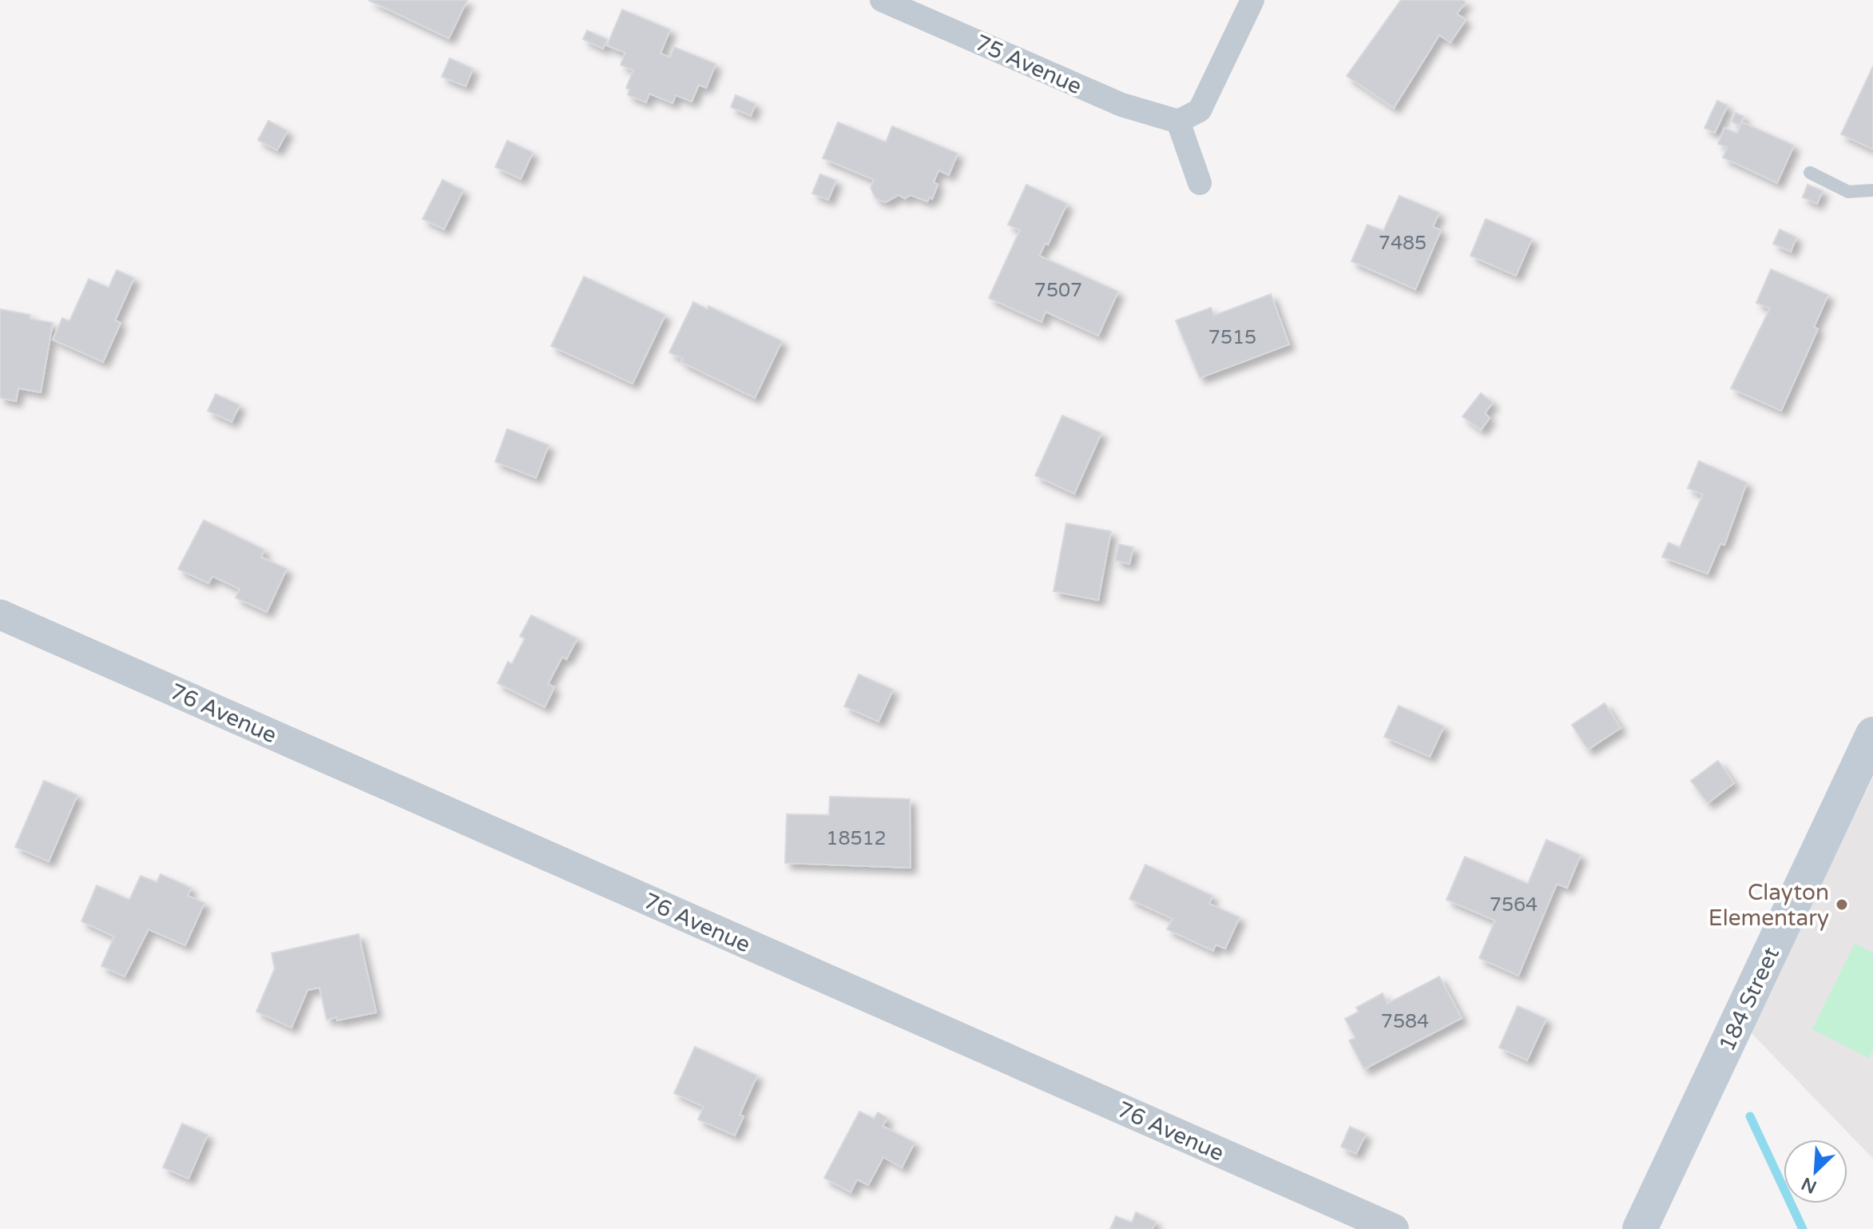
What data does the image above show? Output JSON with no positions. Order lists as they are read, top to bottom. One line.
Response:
{"streets":{"main road":["184 Street"],"street":["75 Avenue","76 Avenue"]},"places":["Clayton Elementary"],"house_numbers":["7485","7507","7515","18512","7564","7584"],"north":"bottom left"}
